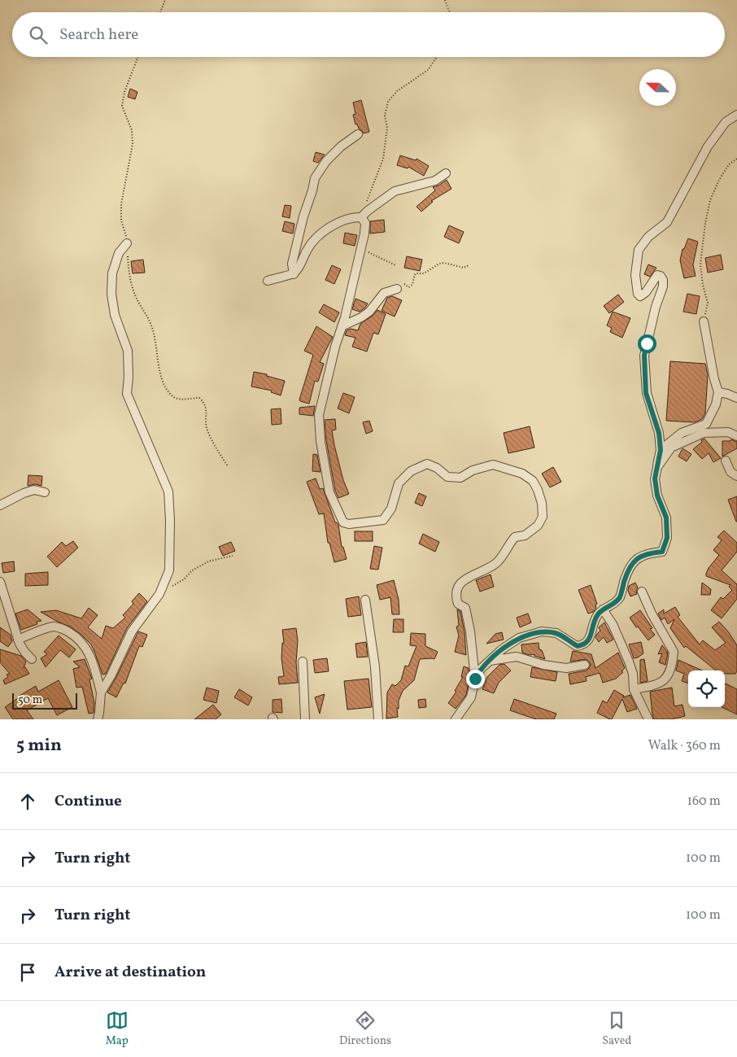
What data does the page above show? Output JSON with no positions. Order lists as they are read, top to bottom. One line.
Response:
{"scale_bar":"50 m","north":"left","page":{"search":"Search here","scale":"50 m","heading":["5 min","Walk · 360 m"],"list":[["Continue","160 m"],["Turn right","100 m"],["Turn right","100 m"],"Arrive at destination"],"nav":["Map","Directions","Saved"]}}
